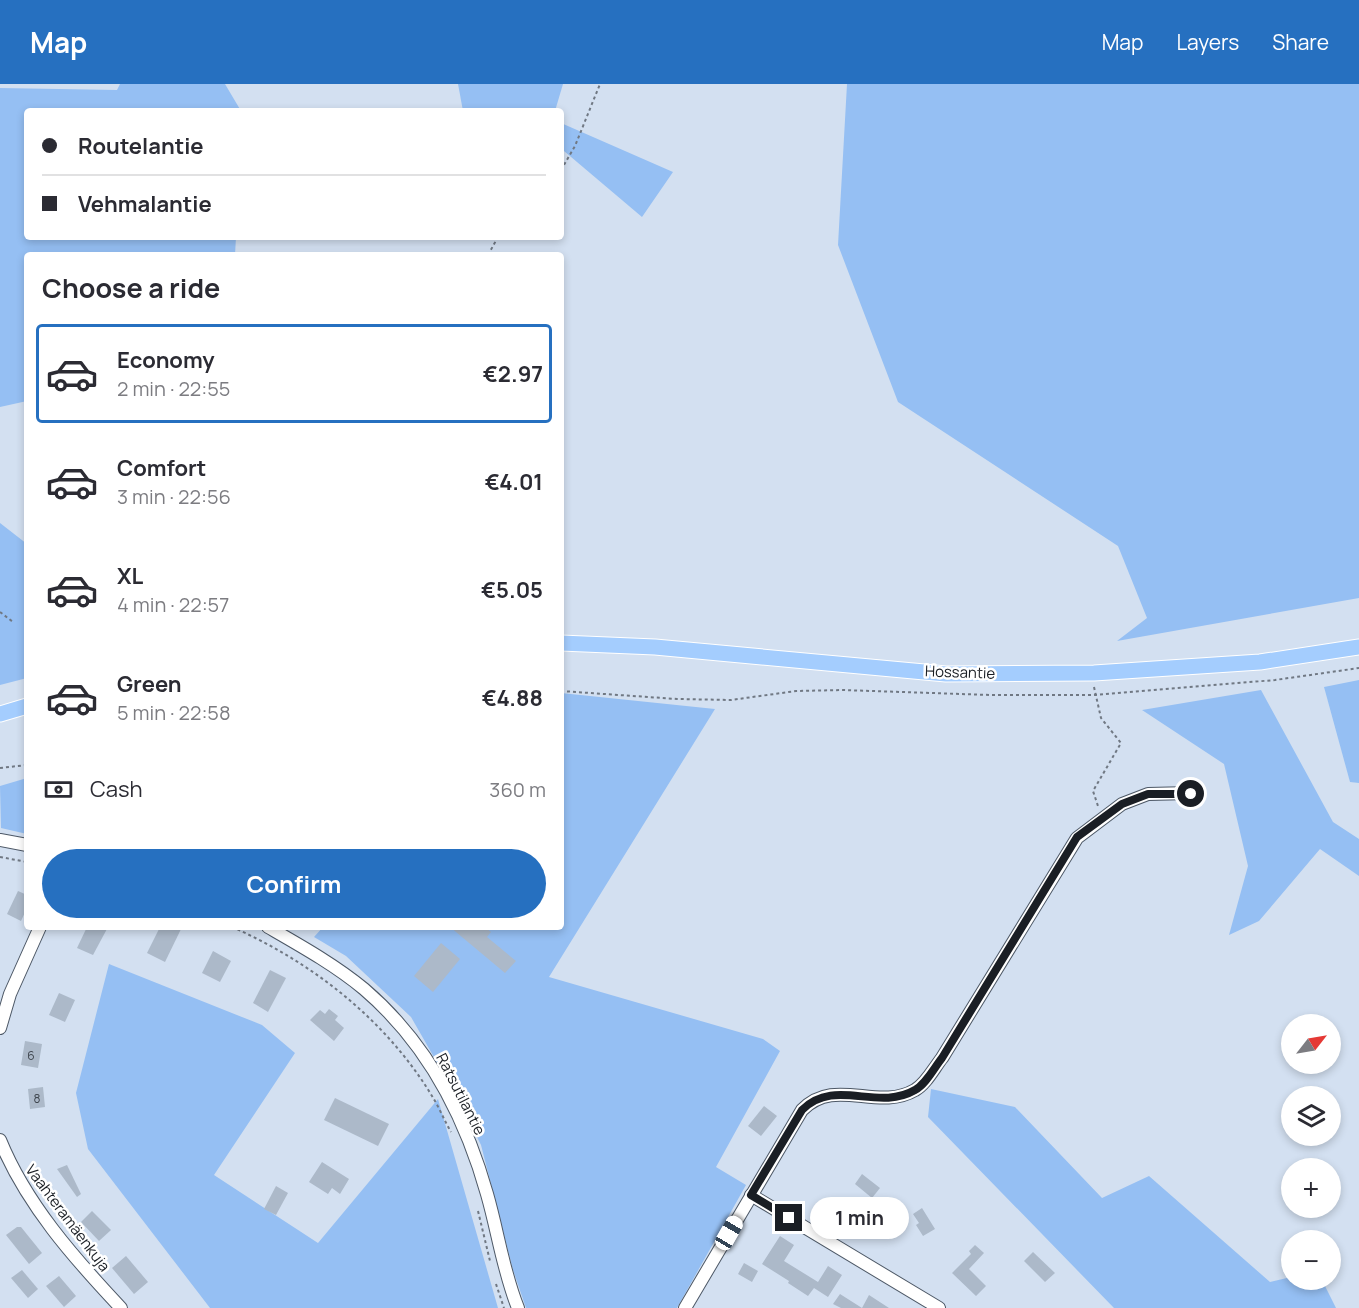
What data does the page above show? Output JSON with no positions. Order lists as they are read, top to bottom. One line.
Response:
{"streets":{"main road":["Hossantie"],"street":["Ratsutilantie","Vaahteramäenkuja"]},"house_numbers":["6","8"],"north":"top right","page":{"header":"Map","nav":["Map","Layers","Share"],"banner":["Routelantie","Vehmalantie"],"heading":"Choose a ride","list":[{"name":"Economy","note":"2 min · 22:55","value":"€2.97"},{"name":"Comfort","note":"3 min · 22:56","value":"€4.01"},{"name":"XL","note":"4 min · 22:57","value":"€5.05"},{"name":"Green","note":"5 min · 22:58","value":"€4.88"}],"pay":["Cash","360 m"],"buttons":"Confirm","map_buttons":["+","−"],"bubble":"1 min"}}
